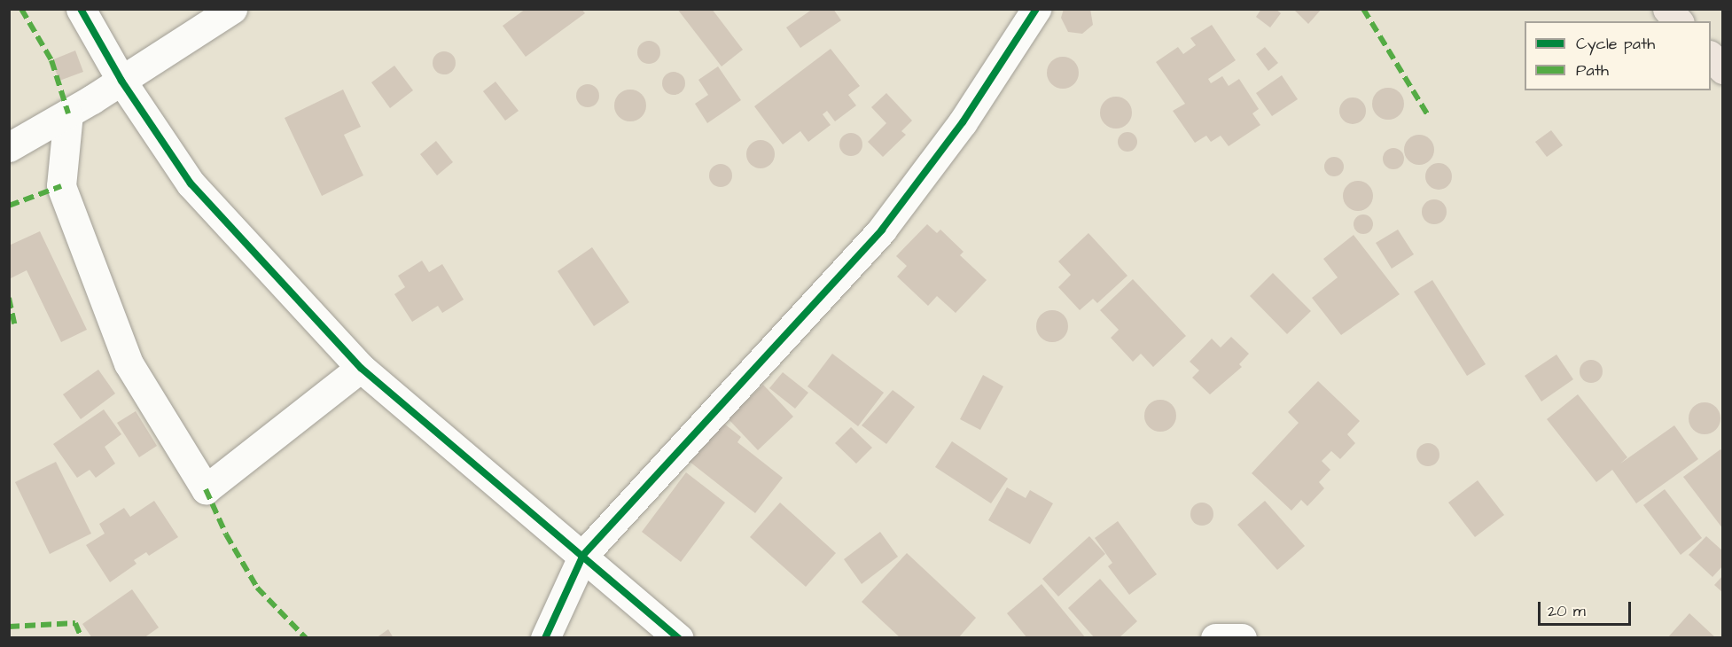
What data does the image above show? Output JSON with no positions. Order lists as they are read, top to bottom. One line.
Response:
{"legend":["Cycle path","Path"],"scale_bar":"20 m"}
